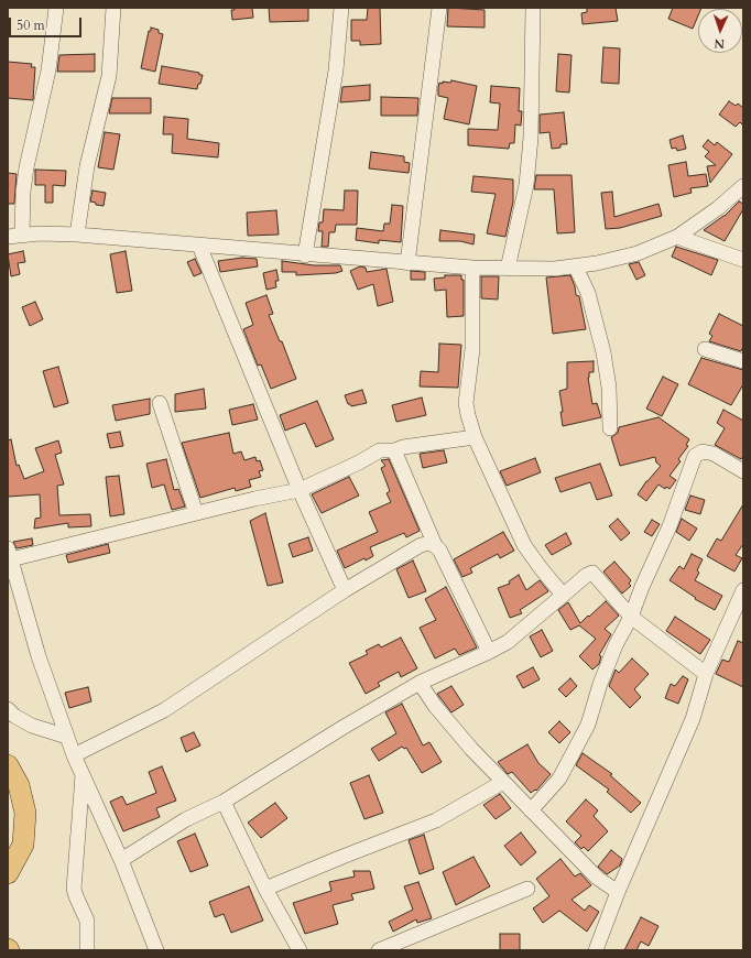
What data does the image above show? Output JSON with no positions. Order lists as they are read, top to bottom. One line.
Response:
{"scale_bar":"50 m","north":"bottom"}
